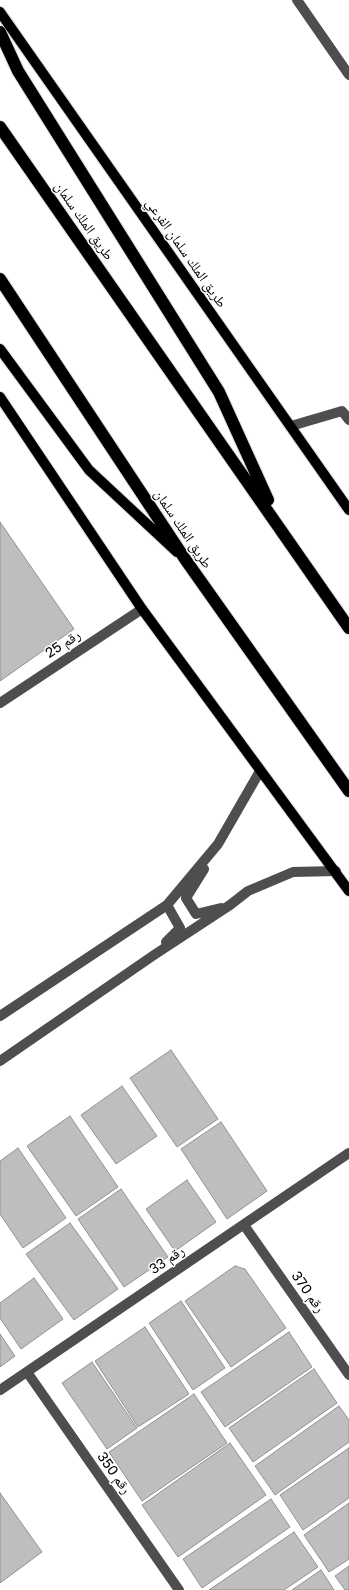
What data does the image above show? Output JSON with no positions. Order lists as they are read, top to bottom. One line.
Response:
{"streets":{"highway":["طريق الملك سلمان"],"main road":["طريق الملك سلمان الفرعي"],"street":["رقم 25","رقم 33","رقم 370","رقم 350"]},"crossings":[["رقم 33","رقم 370"],["رقم 33","رقم 350"]]}
